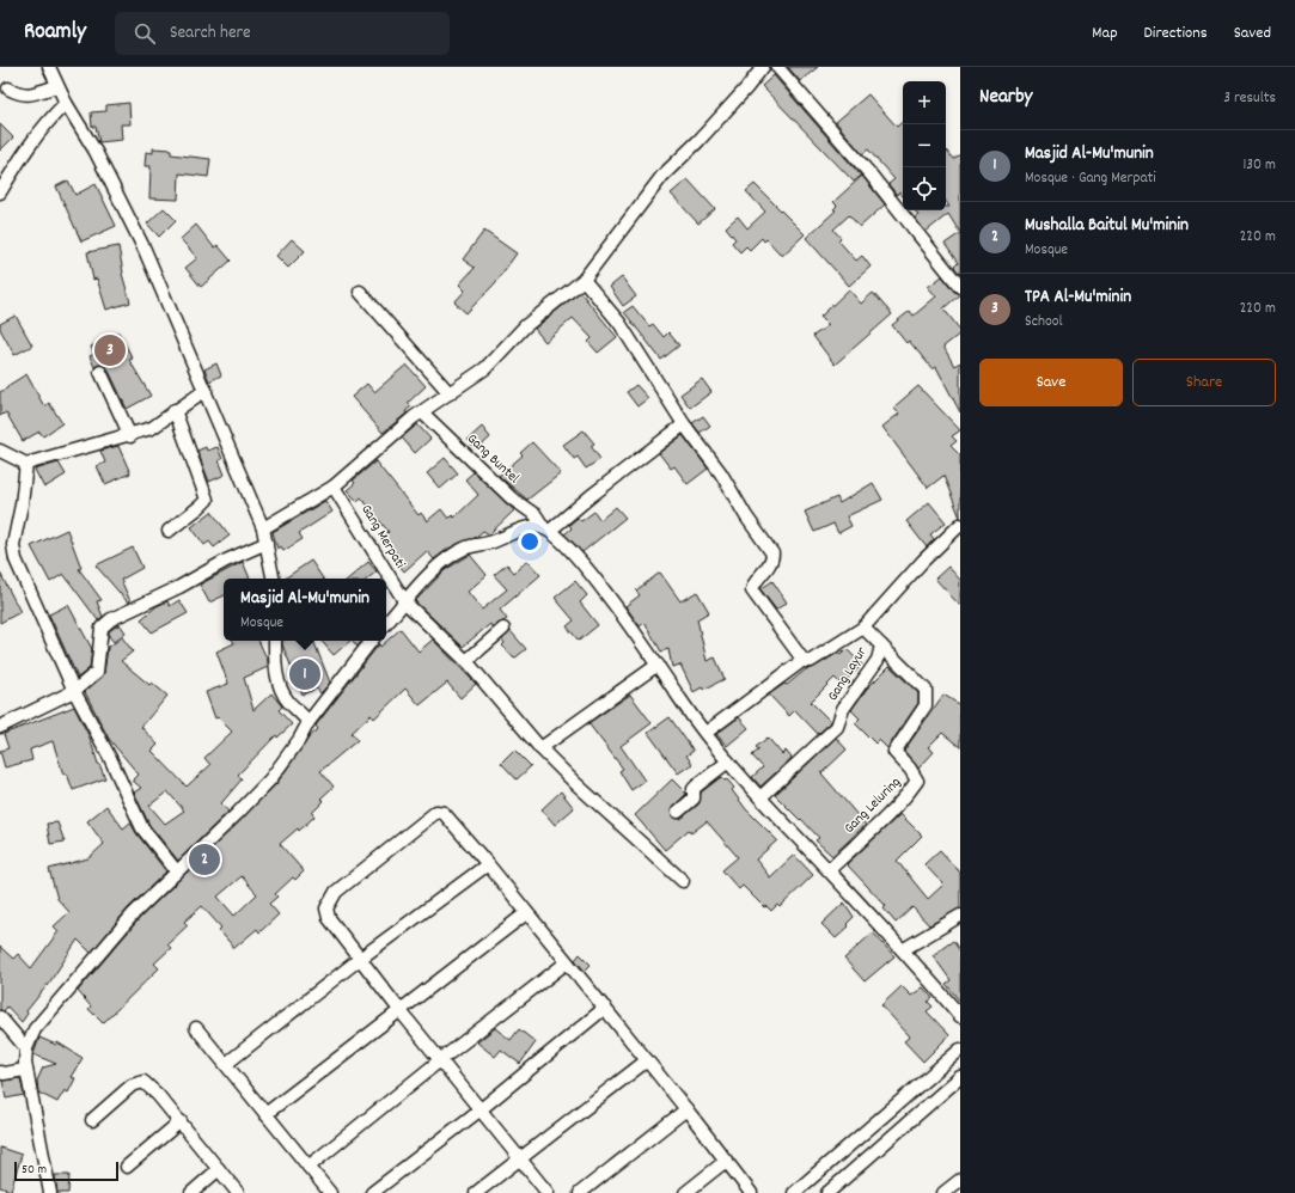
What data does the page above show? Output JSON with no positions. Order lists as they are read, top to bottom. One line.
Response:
{"streets":{"street":["Gang Buntel","Gang Merpati","Gang Layur","Gang Leluring"]},"crossings":[["Gang Buntel","Gang Layur"],["Gang Buntel","Gang Leluring"],["Gang Layur","Gang Leluring"]],"scale_bar":"50 m","page":{"header":"Roamly","search":"Search here","nav":["Map","Directions","Saved"],"heading":["Nearby","3 results"],"map_buttons":["+","−"],"list":[{"mark":"1","name":"Masjid Al-Mu'munin","note":"Mosque · Gang Merpati","value":"130 m"},{"mark":"2","name":"Mushalla Baitul Mu'minin","note":"Mosque","value":"220 m"},{"mark":"3","name":"TPA Al-Mu'minin","note":"School","value":"220 m"}],"pins":["3","1","2"],"buttons":["Save","Share"],"popup":["Masjid Al-Mu'munin","Mosque"],"scale":"50 m"}}
